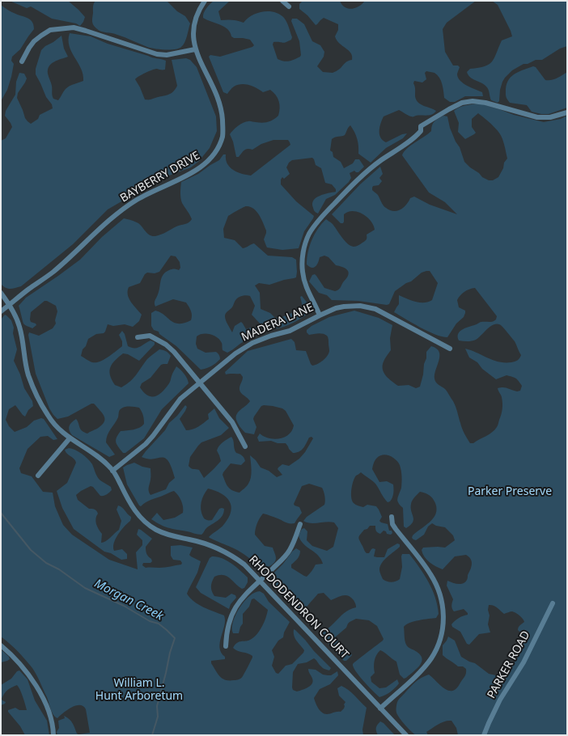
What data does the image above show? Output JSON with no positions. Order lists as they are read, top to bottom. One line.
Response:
{"streets":{"street":["BAYBERRY DRIVE","MADERA LANE","RHODODENDRON COURT","PARKER ROAD"]},"crossings":[["BAYBERRY DRIVE","RHODODENDRON COURT"],["MADERA LANE","RHODODENDRON COURT"]],"water":["Morgan Creek"],"parks":["Parker Preserve","William L. Hunt Arboretum"]}
